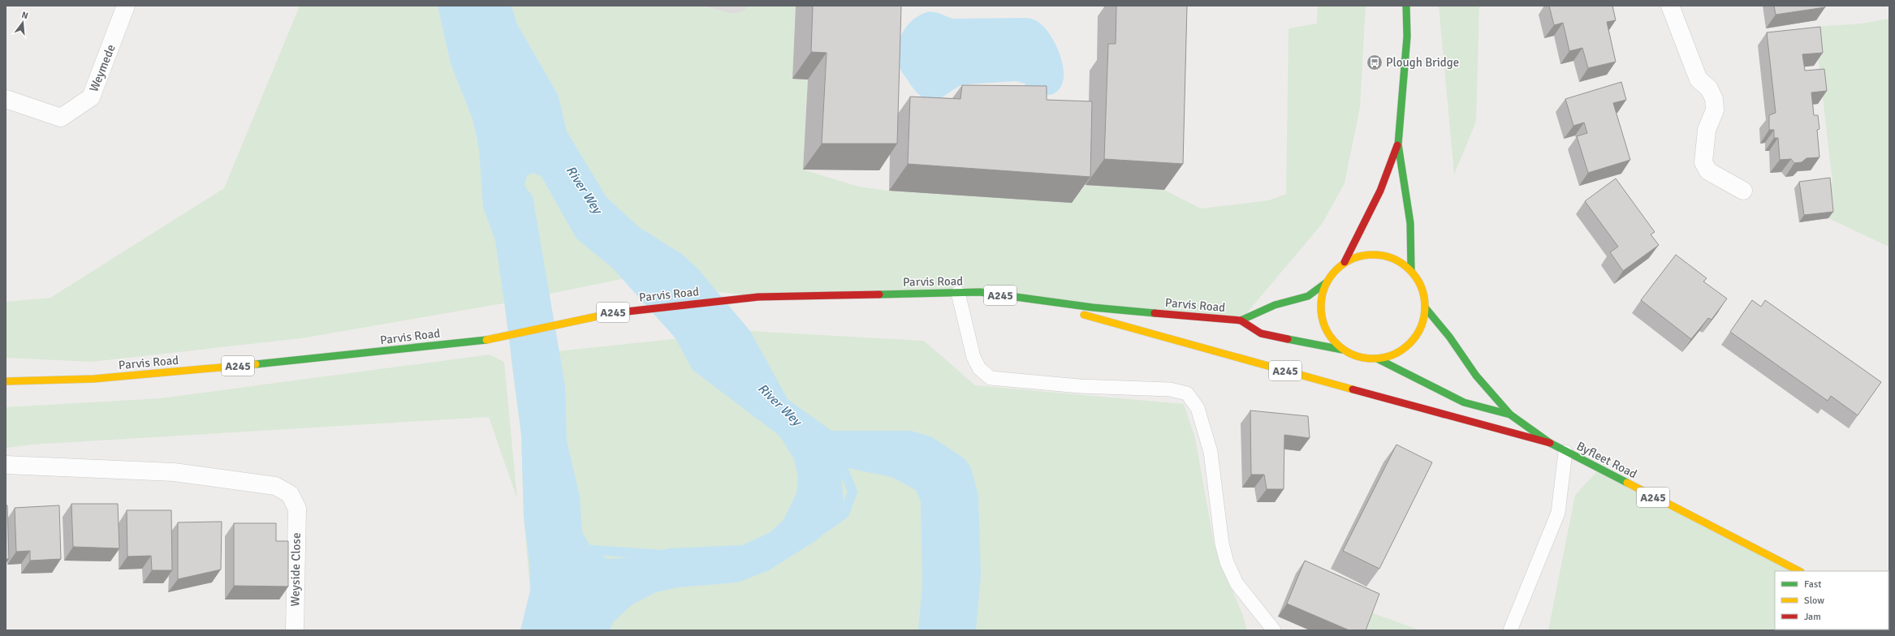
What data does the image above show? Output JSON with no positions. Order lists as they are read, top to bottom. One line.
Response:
{"streets":{"main road":["Parvis Road","A245","Byfleet Road"],"street":["Weymede","Weyside Close"]},"crossings":[["Parvis Road","A245"],["Parvis Road","Byfleet Road"],["A245","Byfleet Road"]],"water":["River Wey"],"places":{"bus stop":["Plough Bridge"]},"legend":["Fast","Slow","Jam"],"north":"top"}
